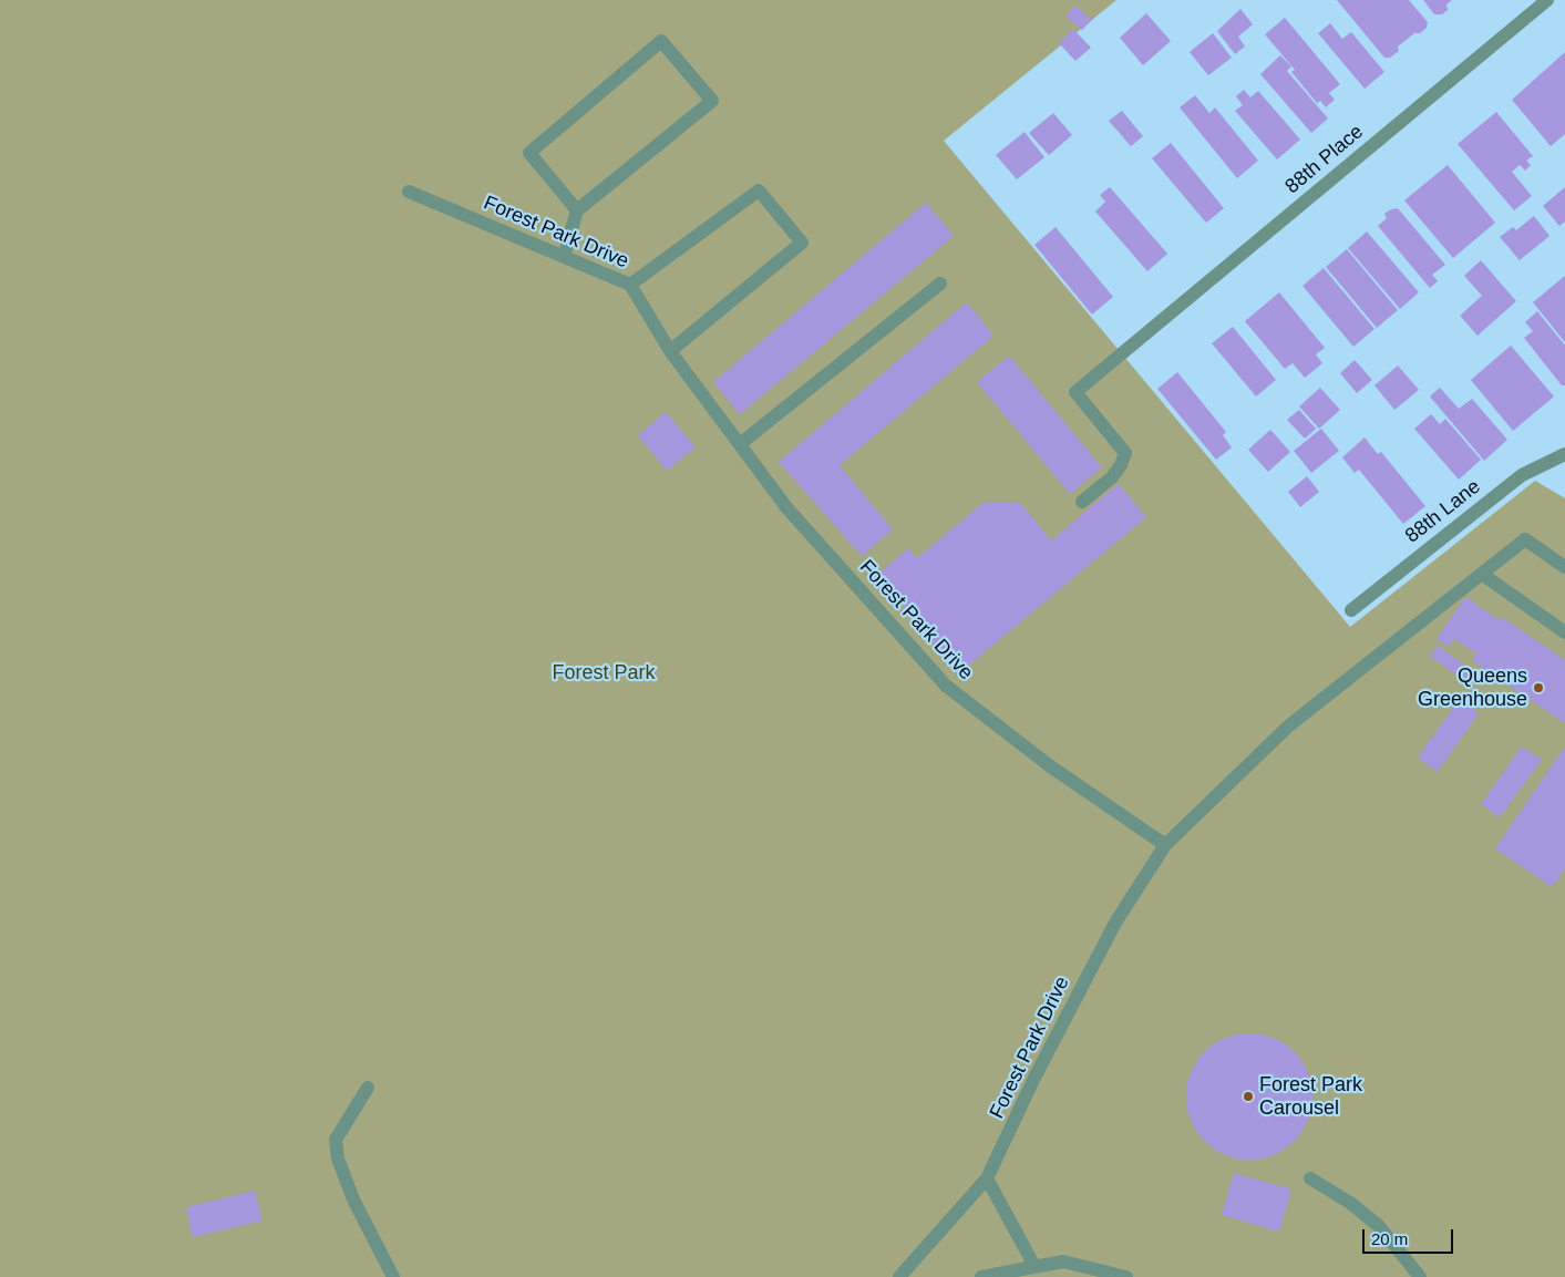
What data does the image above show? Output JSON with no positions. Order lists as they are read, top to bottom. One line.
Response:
{"streets":{"street":["88th Place","Forest Park Drive","88th Lane"]},"parks":["Forest Park"],"places":["Queens Greenhouse","Forest Park Carousel"],"scale_bar":"20 m"}
